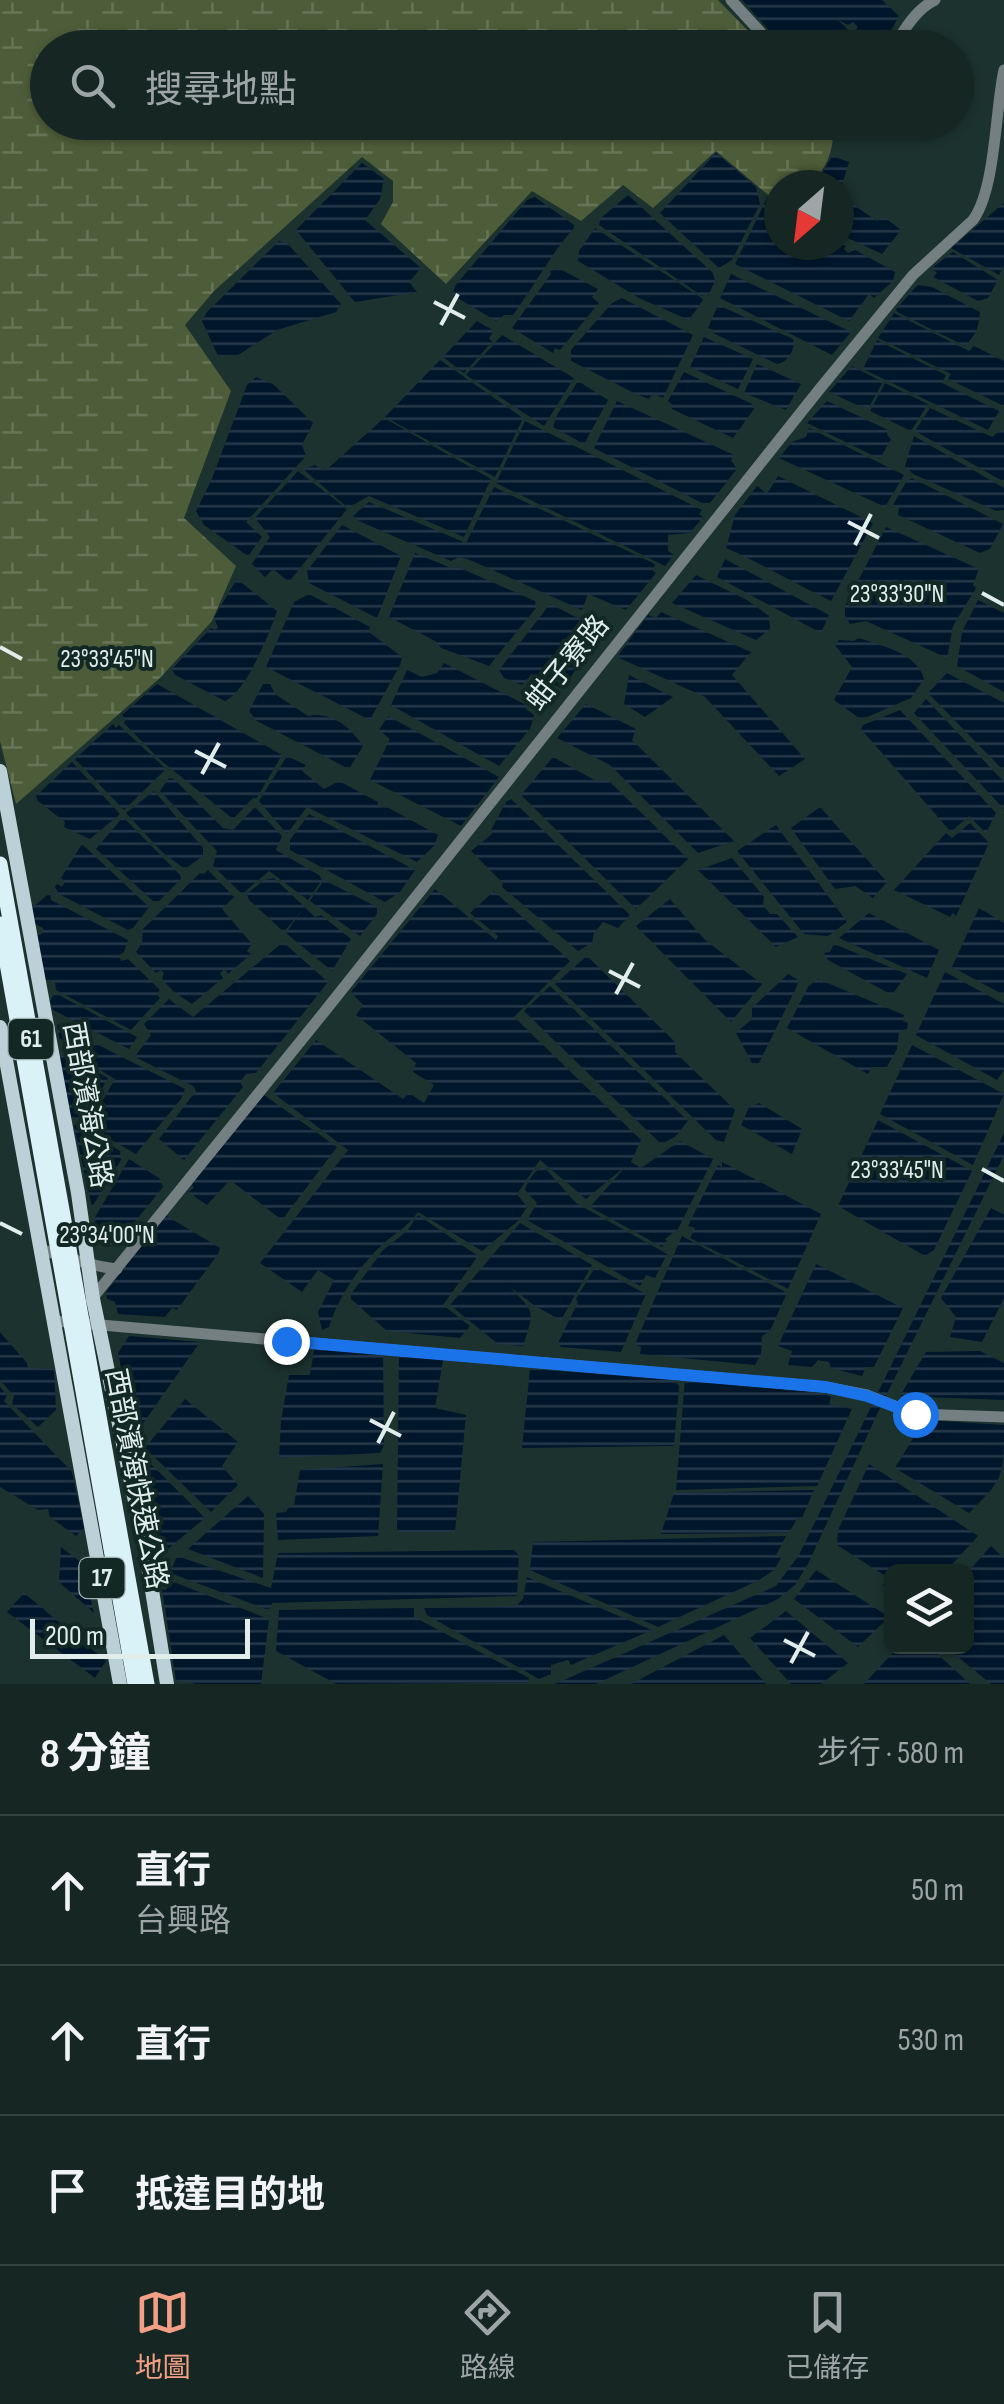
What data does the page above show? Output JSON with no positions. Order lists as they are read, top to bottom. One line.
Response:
{"streets":{"highway":["61","西部濱海快速公路"],"main road":["西部濱海公路","17"],"street":["蚶子寮路"]},"crossings":[["蚶子寮路","西部濱海公路"],["61","西部濱海快速公路"]],"scale_bar":"200 m","north":"bottom left","page":{"search":"搜尋地點","scale":"200 m","heading":["8 分鐘","步行 · 580 m"],"list":[["直行","台興路","50 m"],["直行","530 m"],"抵達目的地"],"nav":["地圖","路線","已儲存"]},"coordinates":["23°33'30\"N","23°33'45\"N","23°34'00\"N"]}
